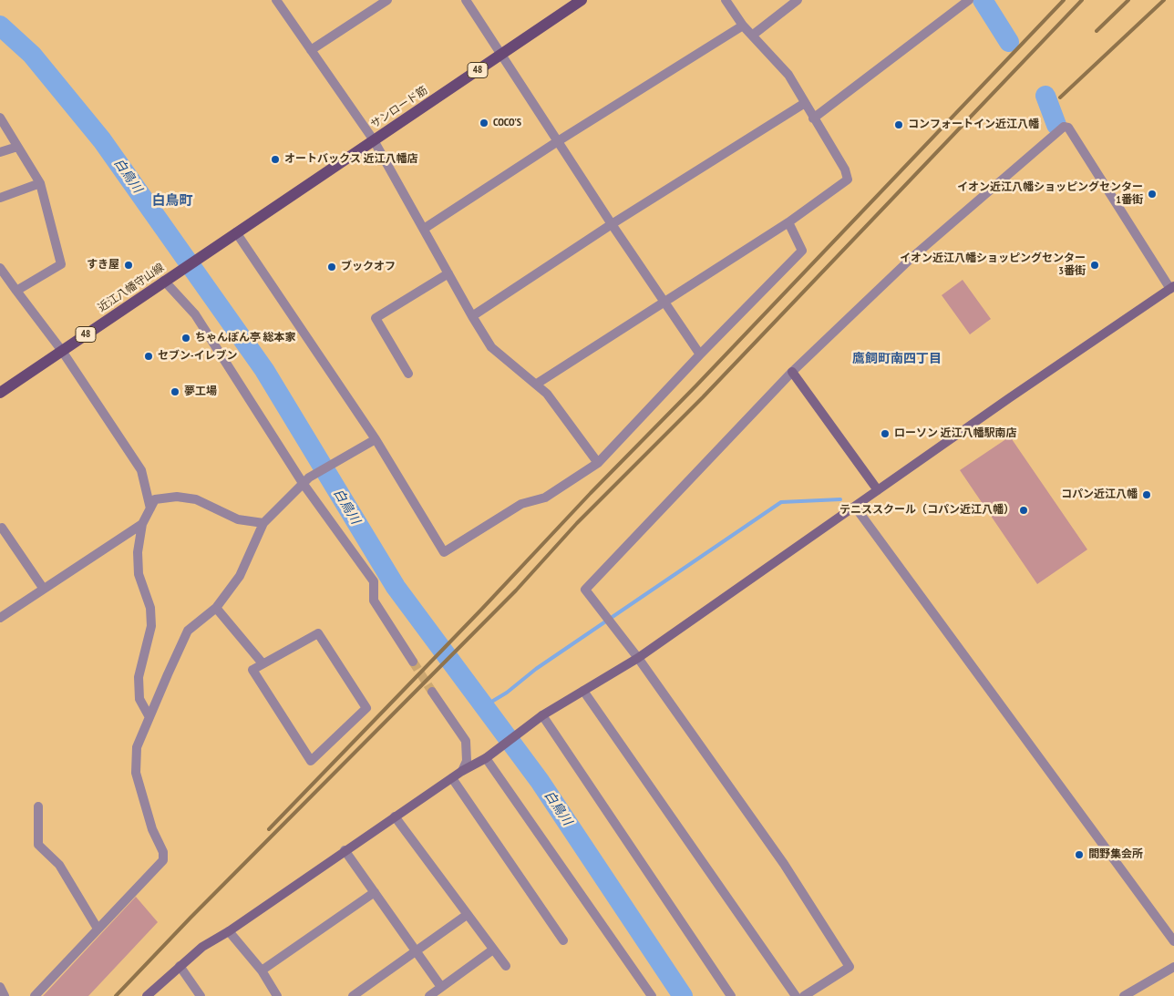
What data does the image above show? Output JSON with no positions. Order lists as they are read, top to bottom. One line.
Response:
{"streets":{"main road":["48","サンロード筋","近江八幡守山線"]},"crossings":[["サンロード筋","近江八幡守山線"]],"districts":["白鳥町","鷹飼町南四丁目"],"water":["白鳥川"],"places":["COCO'S","コンフォートイン近江八幡","オートバックス 近江八幡店","イオン近江八幡ショッピングセンター 1番街","すき屋","イオン近江八幡ショッピングセンター 3番街","ブックオフ","ちゃんぽん亭 総本家","セブン-イレブン","夢工場","ローソン 近江八幡駅南店","コパン近江八幡","テニススクール（コパン近江八幡）","間野集会所"]}
